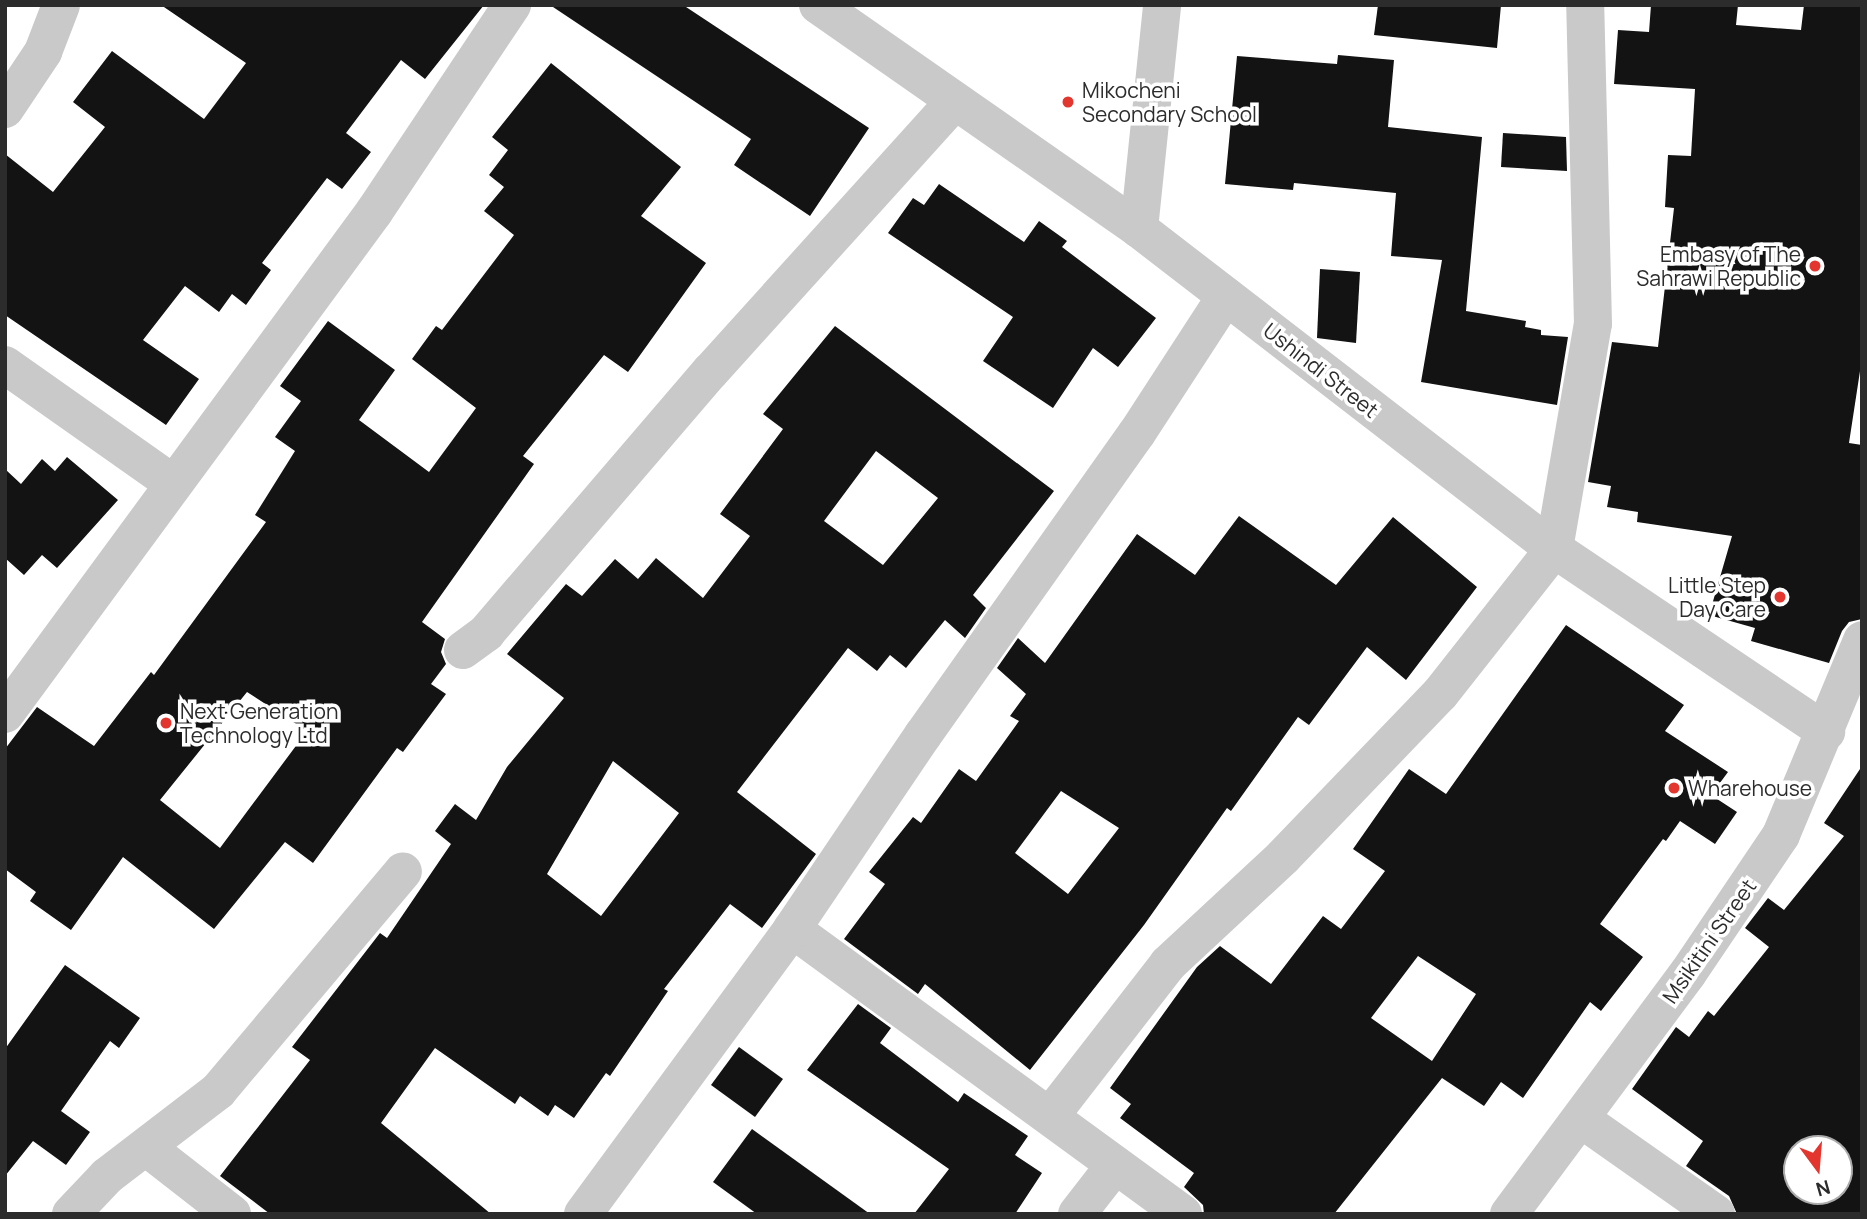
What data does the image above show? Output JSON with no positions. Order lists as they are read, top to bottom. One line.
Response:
{"streets":{"street":["Ushindi Street","Msikitini Street"]},"crossings":[["Ushindi Street","Msikitini Street"]],"places":["Mikocheni Secondary School","Embasy of The Sahrawi Republic","Little Step Day Care","Next Generation Technology Ltd","Wharehouse"],"north":"bottom"}
